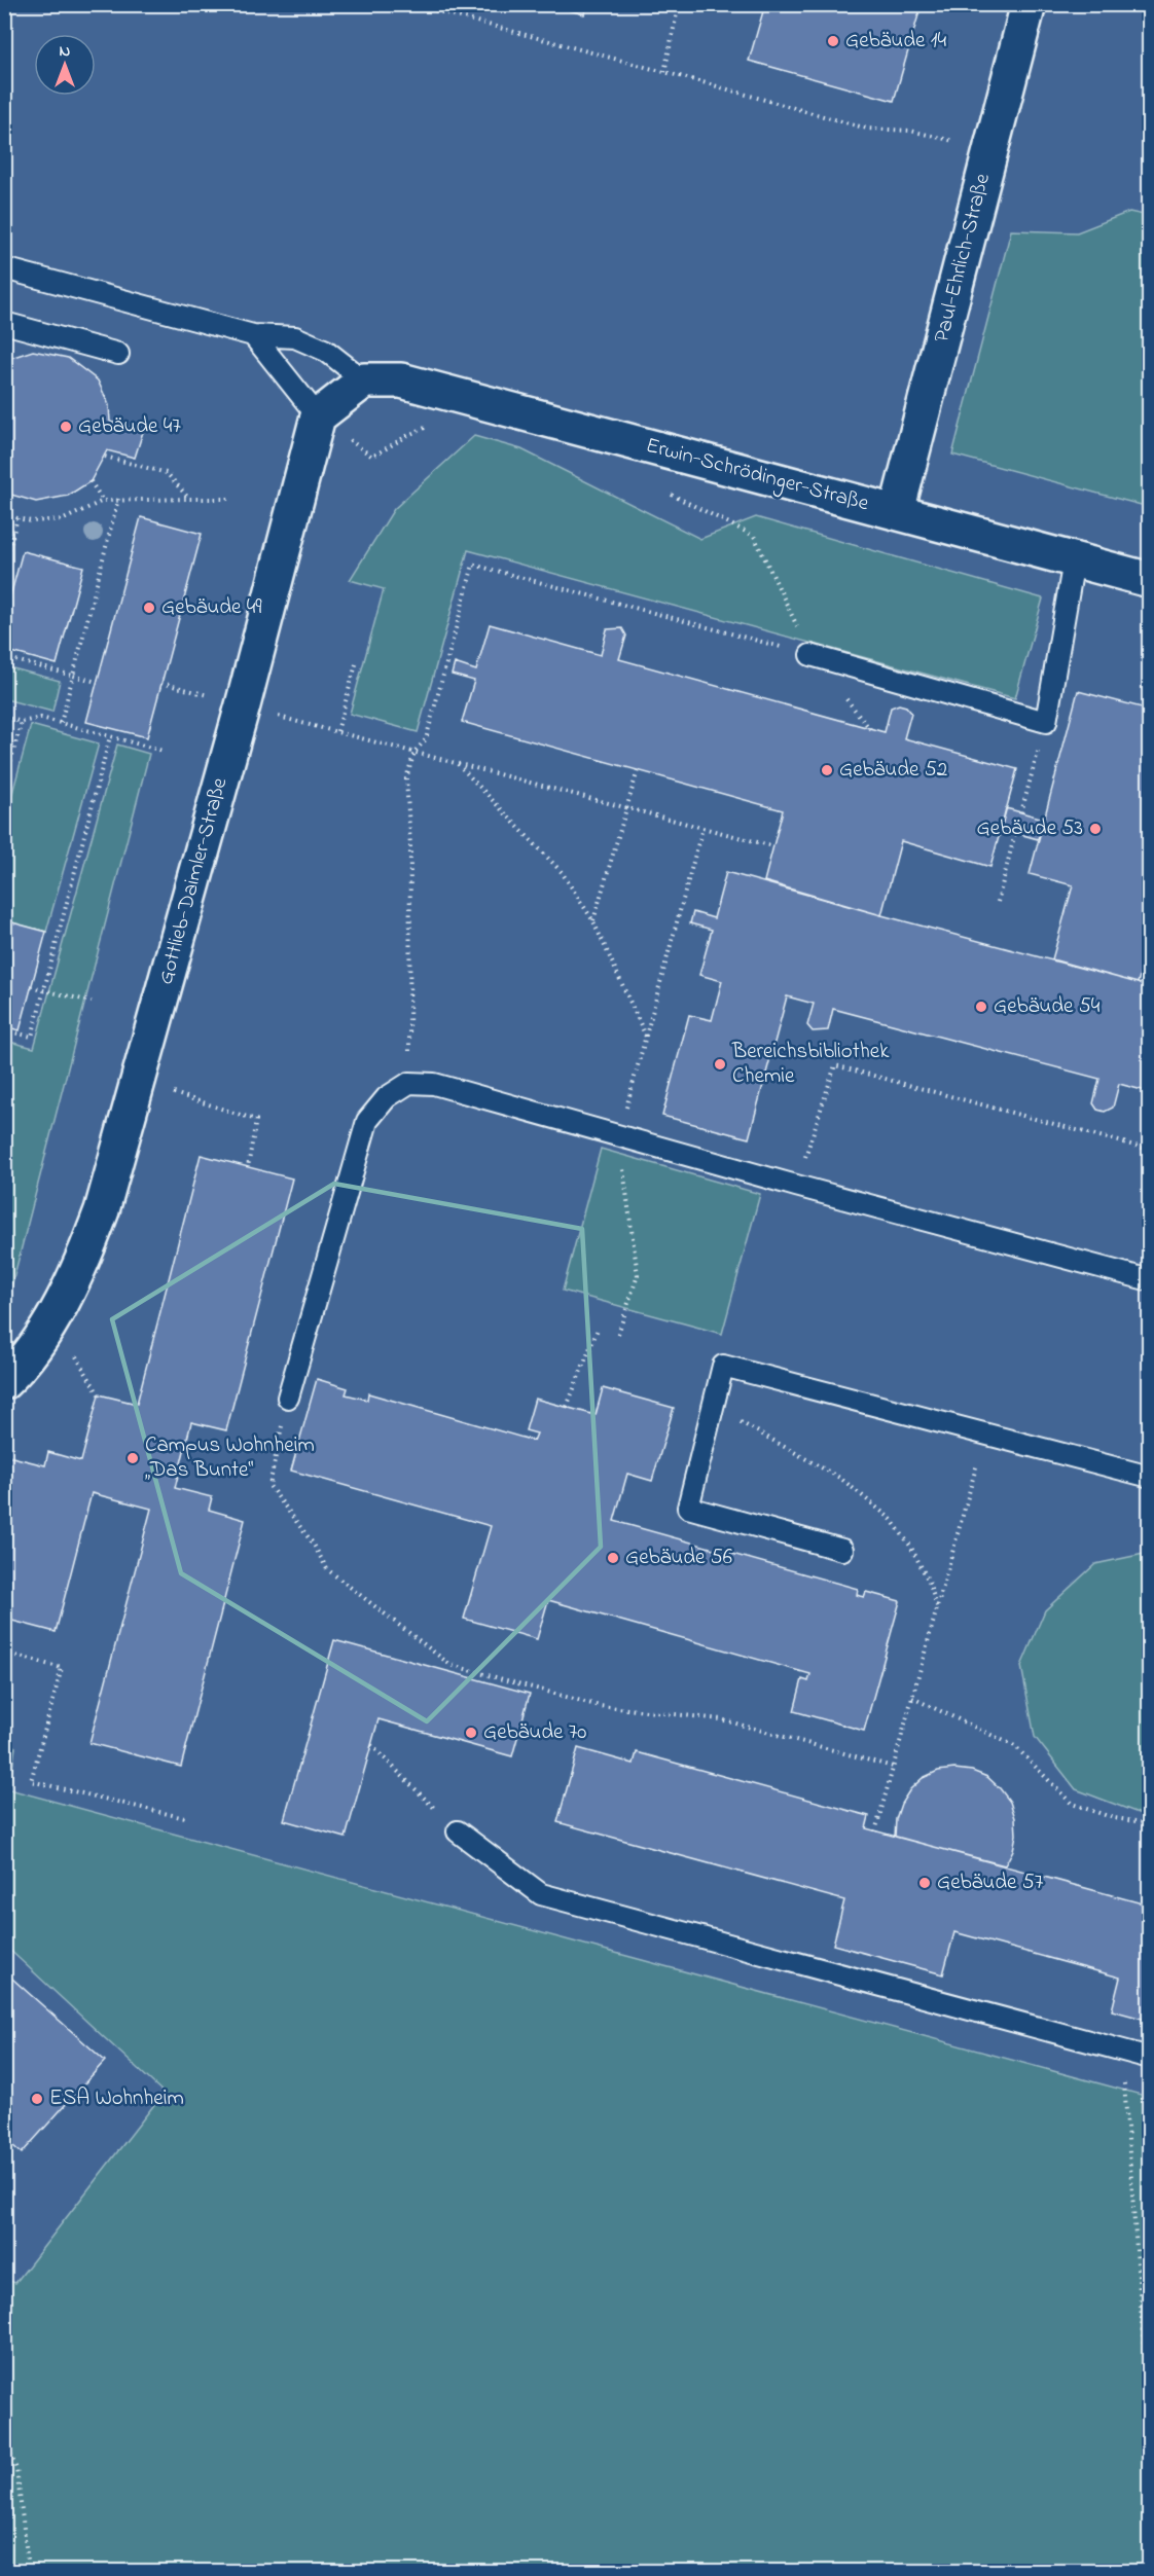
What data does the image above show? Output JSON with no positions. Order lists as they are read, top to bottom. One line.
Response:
{"streets":{"street":["Paul-Ehrlich-Straße","Erwin-Schrödinger-Straße","Gottlieb-Daimler-Straße"]},"crossings":[["Paul-Ehrlich-Straße","Erwin-Schrödinger-Straße"]],"places":["Gebäude 14","Gebäude 47","Gebäude 49","Gebäude 52","Gebäude 53","Gebäude 54","Bereichsbibliothek Chemie","Campus Wohnheim „Das Bunte“","Gebäude 56","Gebäude 70","Gebäude 57","ESA Wohnheim"],"north":"top"}
